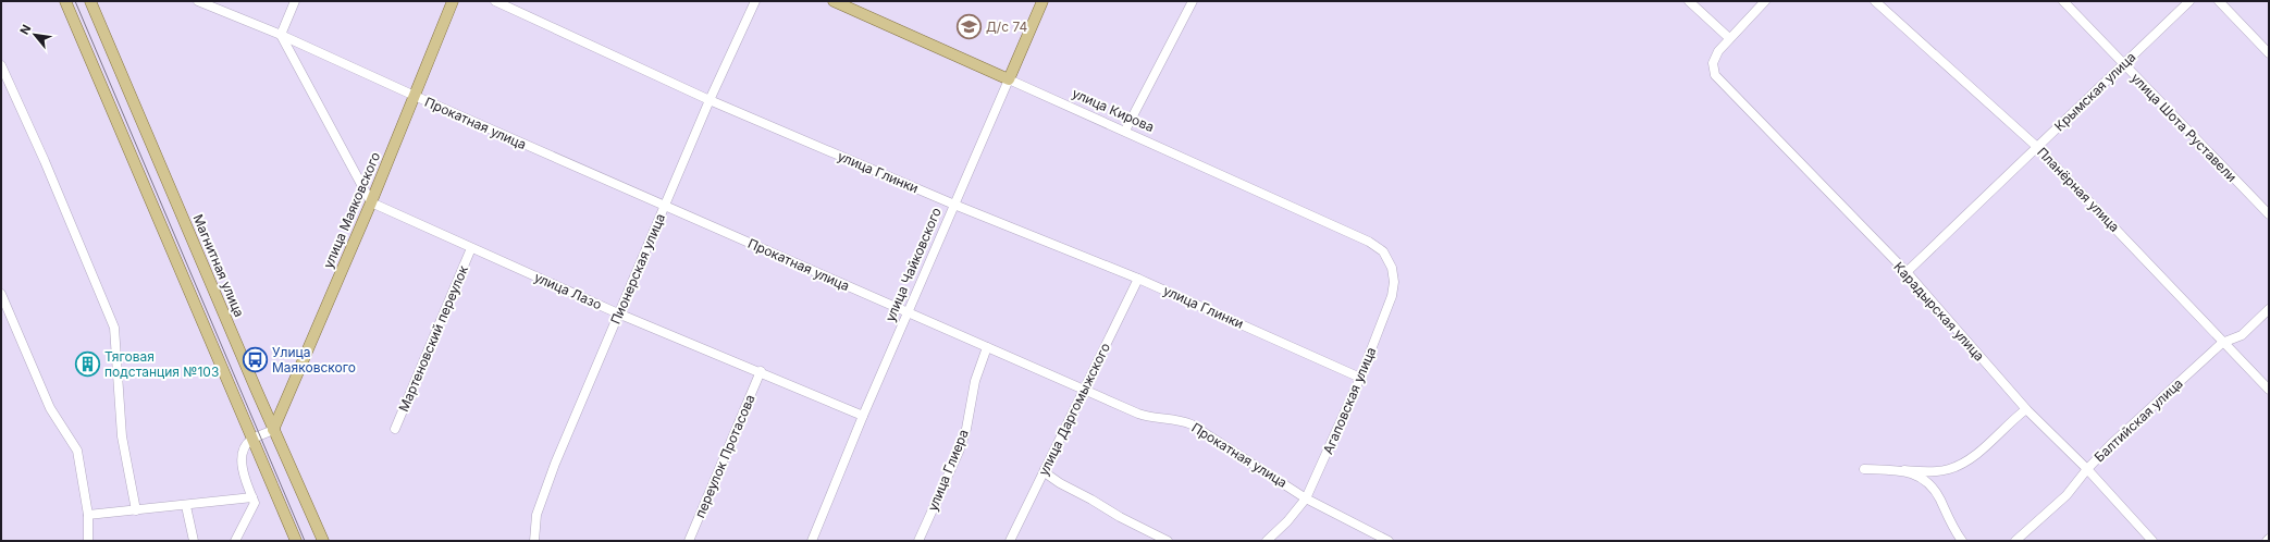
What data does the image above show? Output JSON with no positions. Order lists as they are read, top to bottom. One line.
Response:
{"streets":{"main road":["улица Кирова","улица Маяковского","улица Чайковского","Магнитная улица"],"street":["Крымская улица","Прокатная улица","улица Шота Руставели","улица Глинки","Планёрная улица","Пионерская улица","улица Лазо","Карадырская улица","Мартеновский переулок","Агаповская улица","улица Даргомыжского","Балтийская улица","переулок Протасова","улица Глиера"]},"crossings":[["Крымская улица","улица Шота Руставели"],["Крымская улица","Планёрная улица"],["Крымская улица","Карадырская улица"],["улица Кирова","улица Чайковского"],["улица Кирова","Агаповская улица"],["Прокатная улица","улица Маяковского"],["Прокатная улица","улица Чайковского"],["Прокатная улица","Пионерская улица"],["Прокатная улица","Агаповская улица"],["Прокатная улица","улица Даргомыжского"],["Прокатная улица","улица Глиера"],["улица Глинки","улица Чайковского"],["улица Глинки","Пионерская улица"],["улица Глинки","Агаповская улица"],["улица Глинки","улица Даргомыжского"],["Планёрная улица","Балтийская улица"],["улица Маяковского","Магнитная улица"],["улица Маяковского","улица Лазо"],["улица Чайковского","улица Лазо"],["Пионерская улица","улица Лазо"],["улица Лазо","Мартеновский переулок"],["улица Лазо","переулок Протасова"],["Карадырская улица","Балтийская улица"]],"places":{"school or university":["Д/с 74"],"bus stop":["Улица Маяковского"],"building":["Тяговая подстанция №103"]},"north":"top left"}
